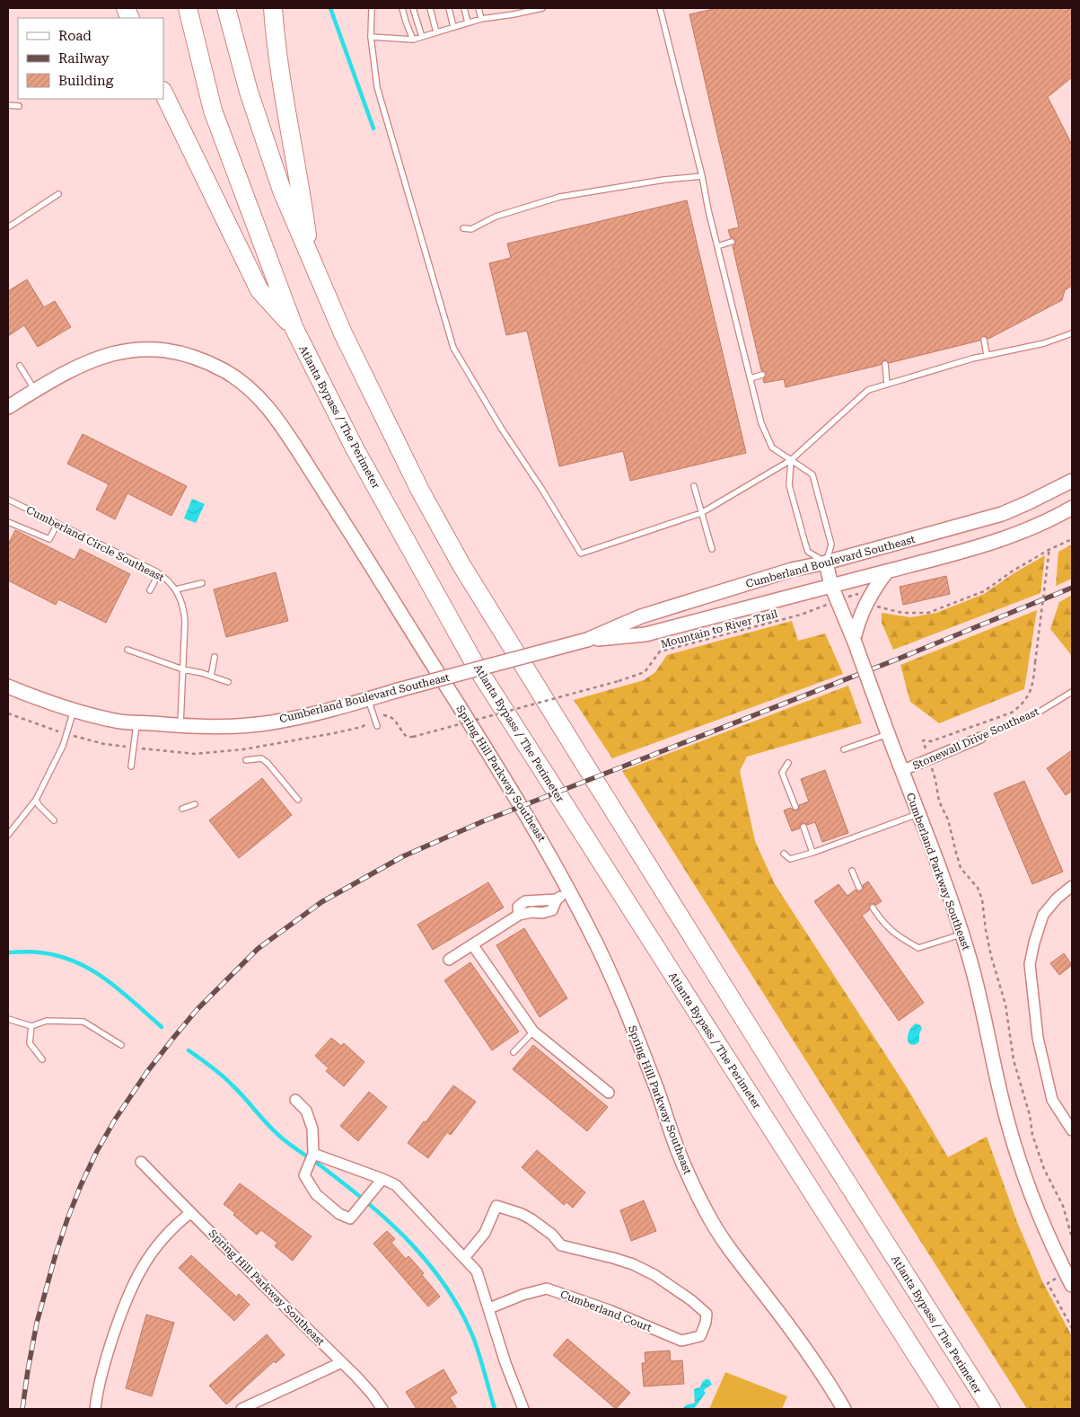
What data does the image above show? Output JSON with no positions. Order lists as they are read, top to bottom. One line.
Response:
{"streets":{"highway":["Atlanta Bypass / The Perimeter"],"main road":["Cumberland Boulevard Southeast","Spring Hill Parkway Southeast","Cumberland Parkway Southeast"],"street":["Stonewall Drive Southeast","Cumberland Court"],"lane":["Cumberland Circle Southeast"],"path":["Mountain to River Trail"]},"crossings":[["Cumberland Circle Southeast","Cumberland Boulevard Southeast"],["Cumberland Boulevard Southeast","Cumberland Parkway Southeast"],["Stonewall Drive Southeast","Cumberland Parkway Southeast"]],"legend":["Road","Railway","Building"]}
